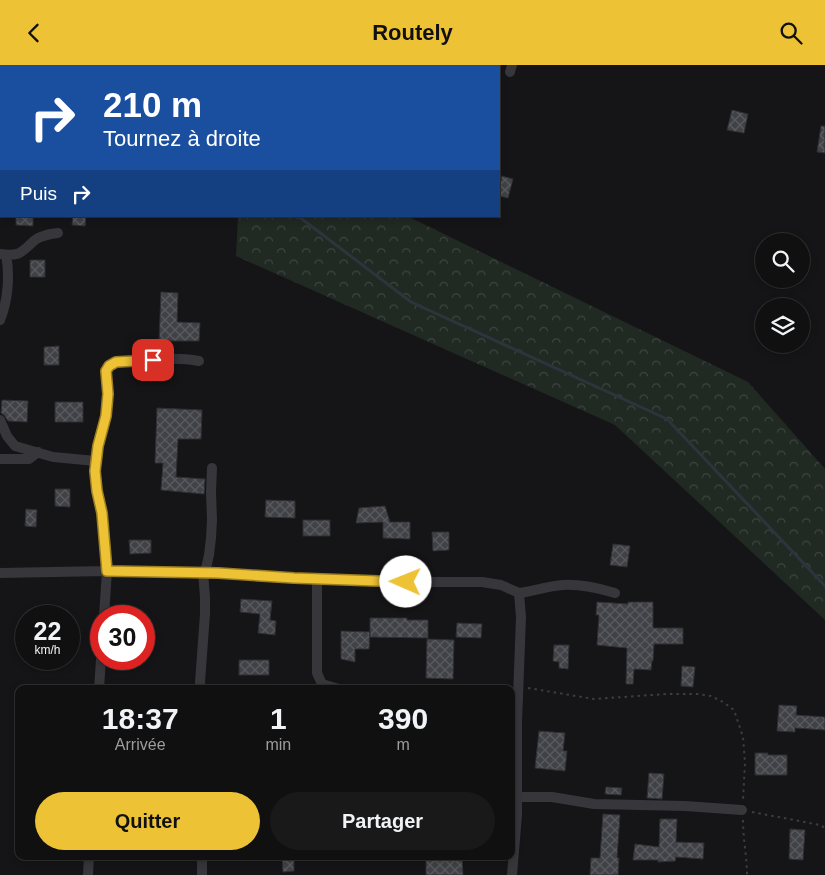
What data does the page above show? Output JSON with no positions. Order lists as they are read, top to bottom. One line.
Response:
{"page":{"header":"Routely","turn":["210 m","Tournez à droite"],"then":"Puis","speed":"22 km/h","limit":"30","eta":["18:37","Arrivée","1","min","390","m"],"buttons":["Quitter","Partager"]}}
